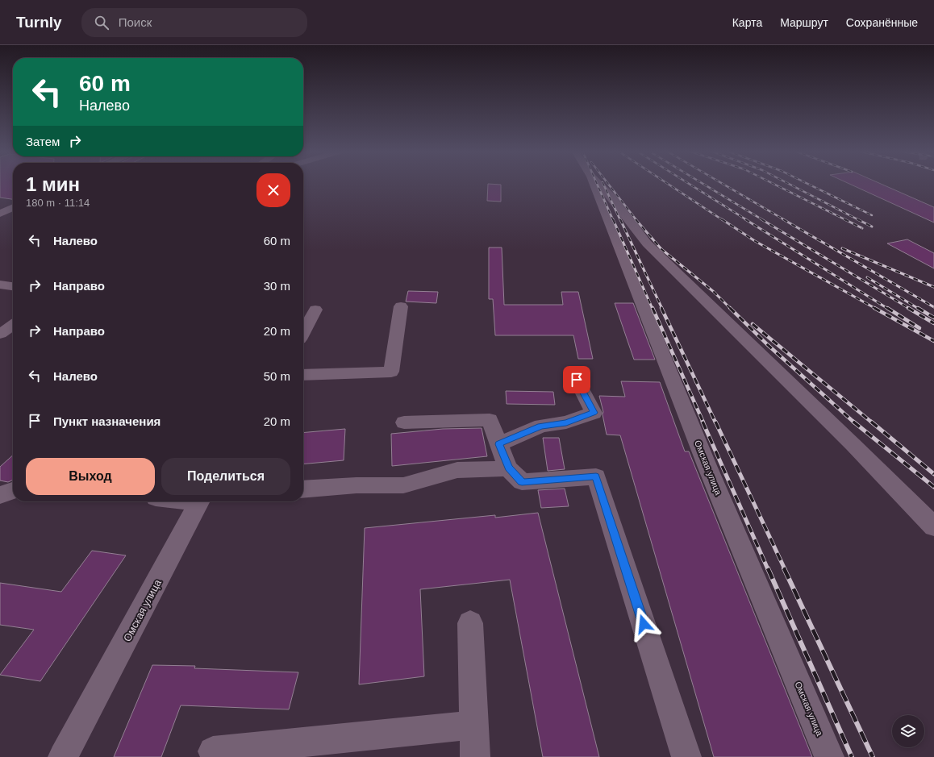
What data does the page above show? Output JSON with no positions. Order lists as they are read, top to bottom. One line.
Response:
{"streets":{"street":["Омская улица"]},"page":{"header":"Turnly","search":"Поиск","nav":["Карта","Маршрут","Сохранённые"],"turn":["60 m","Налево"],"then":"Затем","heading":["1 мин","180 m · 11:14"],"list":[{"name":"Налево","value":"60 m"},{"name":"Направо","value":"30 m"},{"name":"Направо","value":"20 m"},{"name":"Налево","value":"50 m"},{"name":"Пункт назначения","value":"20 m"}],"buttons":["Выход","Поделиться"]}}
